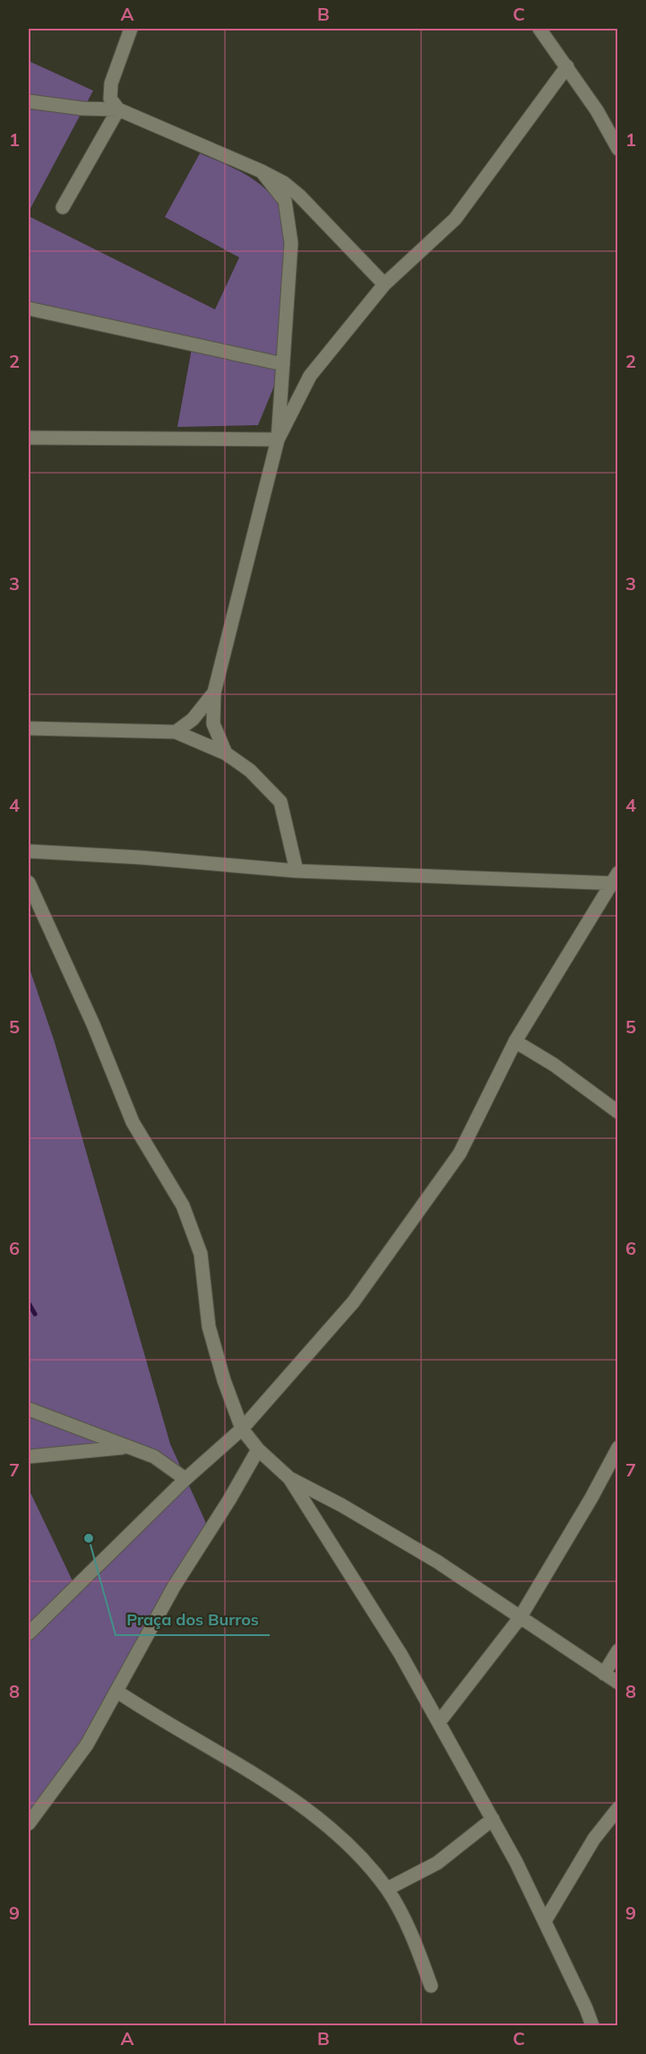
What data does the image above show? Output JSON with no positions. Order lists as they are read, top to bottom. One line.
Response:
{"places":["Praça dos Burros"],"grid":{"columns":["A","B","C"],"rows":["1","2","3","4","5","6","7","8","9"]}}
